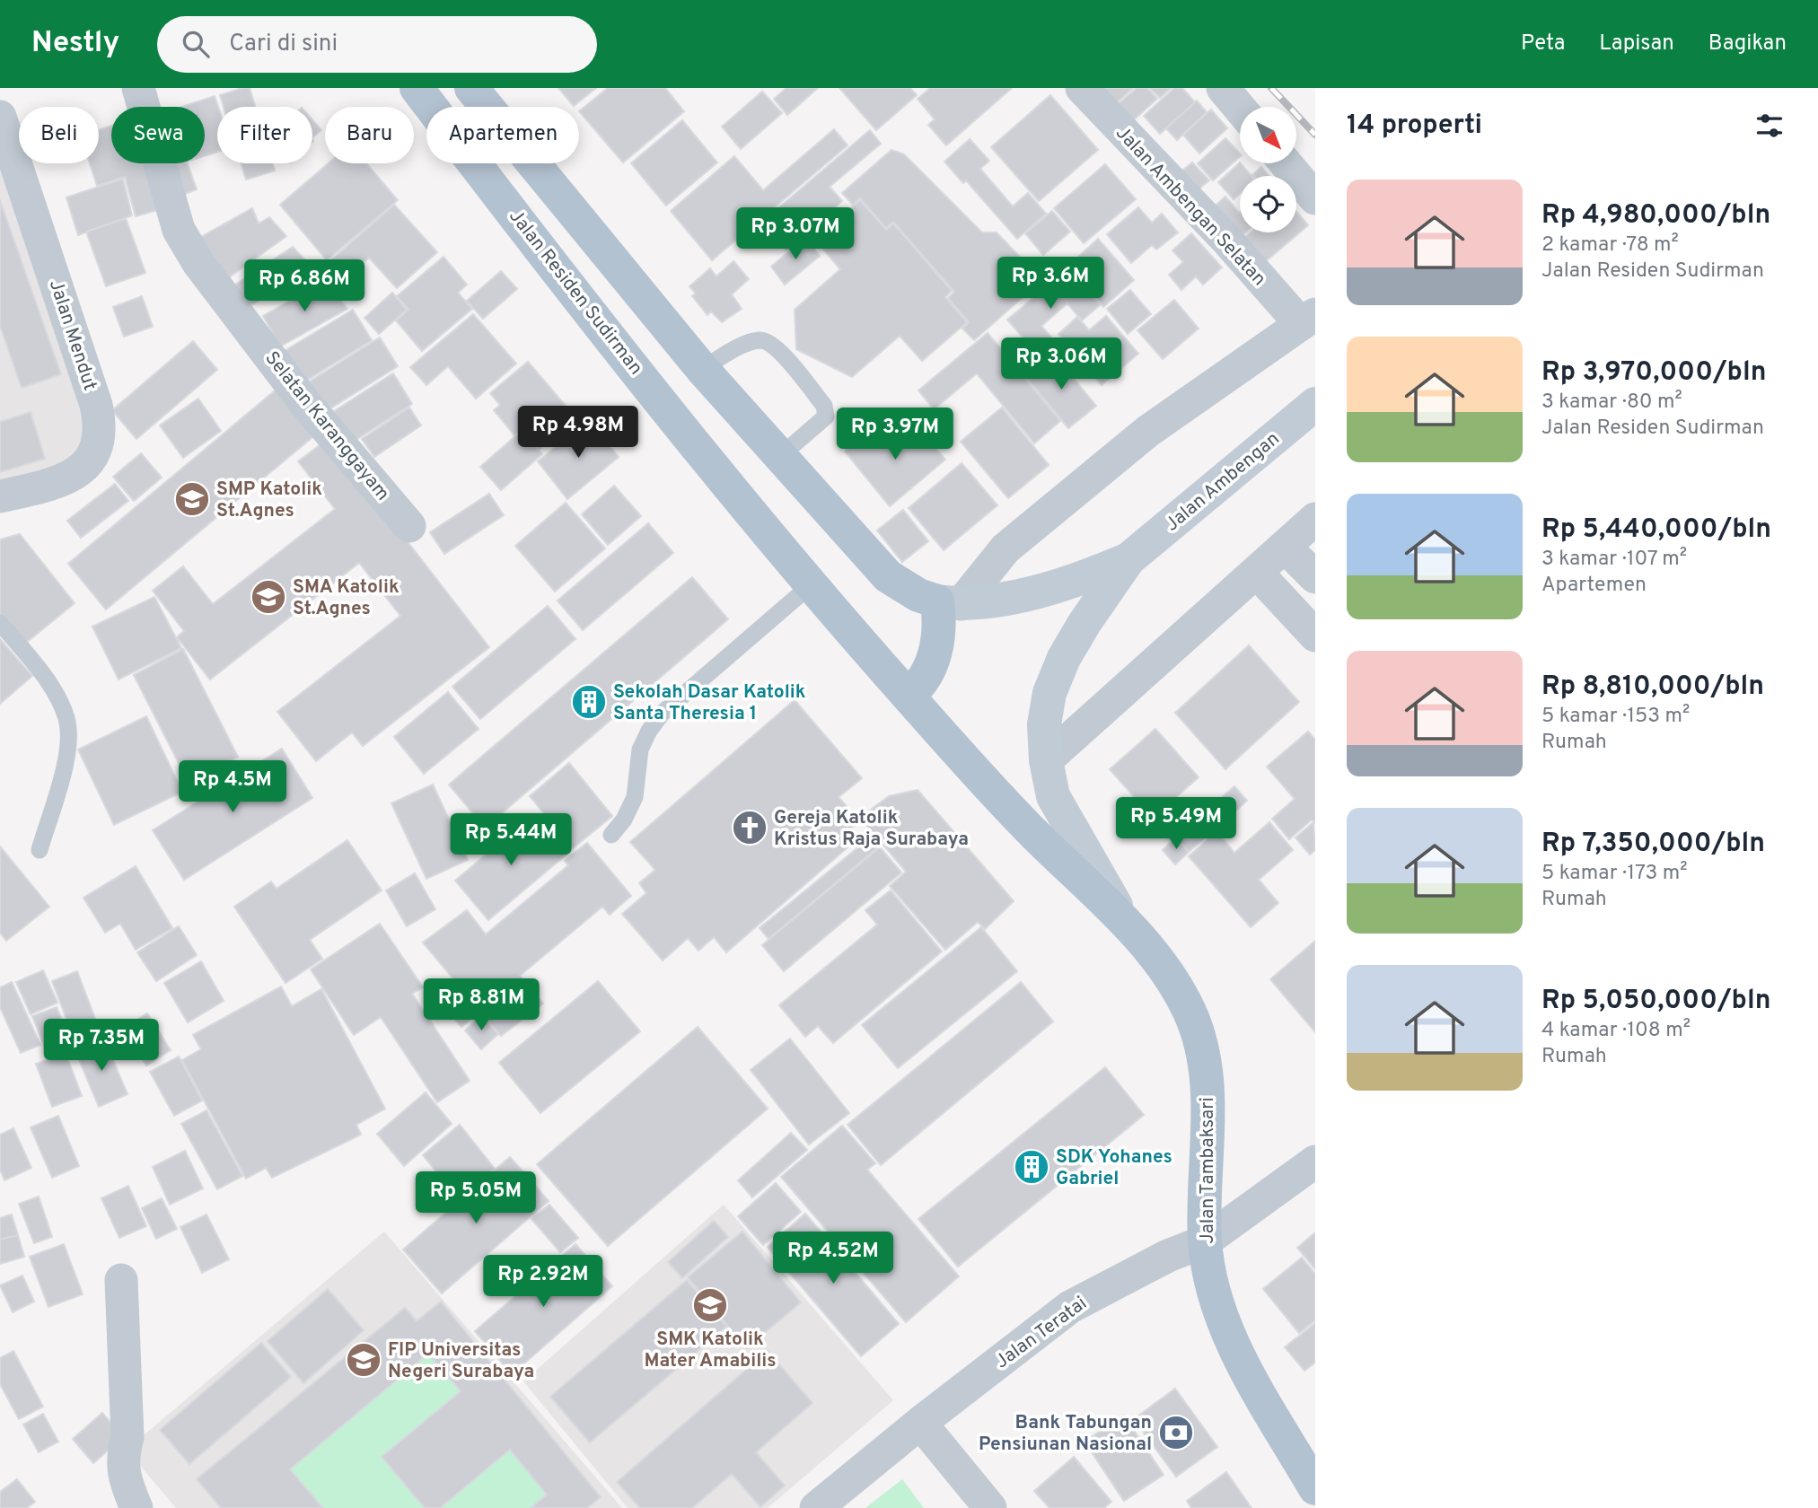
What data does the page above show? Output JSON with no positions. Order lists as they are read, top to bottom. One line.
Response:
{"streets":{"main road":["Jalan Residen Sudirman","Jalan Ambengan","Jalan Tambaksari"],"street":["Jalan Ambengan Selatan","Jalan Mendut","Selatan Karanggayam","Jalan Teratai"]},"crossings":[["Jalan Residen Sudirman","Jalan Tambaksari"],["Jalan Ambengan","Jalan Tambaksari"],["Jalan Tambaksari","Jalan Teratai"]],"places":{"school or university":["SMP Katolik St.Agnes","SMA Katolik St.Agnes","SMK Katolik Mater Amabilis","FIP Universitas Negeri Surabaya"],"building":["Sekolah Dasar Katolik Santa Theresia 1","SDK Yohanes Gabriel"],"church":["Gereja Katolik Kristus Raja Surabaya"],"bank":["Bank Tabungan Pensiunan Nasional"]},"north":"bottom right","page":{"header":"Nestly","search":"Cari di sini","nav":["Peta","Lapisan","Bagikan"],"heading":"14 properti","chip":["Beli","Sewa","Filter","Baru","Apartemen"],"list":[{"name":"Rp 4,980,000/bln","note":"2 kamar · 78 m² · Jalan Residen Sudirman"},{"name":"Rp 3,970,000/bln","note":"3 kamar · 80 m² · Jalan Residen Sudirman"},{"name":"Rp 5,440,000/bln","note":"3 kamar · 107 m² · Apartemen"},{"name":"Rp 8,810,000/bln","note":"5 kamar · 153 m² · Rumah"},{"name":"Rp 7,350,000/bln","note":"5 kamar · 173 m² · Rumah"},{"name":"Rp 5,050,000/bln","note":"4 kamar · 108 m² · Rumah"}],"price":["Rp 3.07M","Rp 3.6M","Rp 6.86M","Rp 3.06M","Rp 4.98M","Rp 3.97M","Rp 4.5M","Rp 5.49M","Rp 5.44M","Rp 8.81M","Rp 7.35M","Rp 5.05M","Rp 4.52M","Rp 2.92M"]}}
